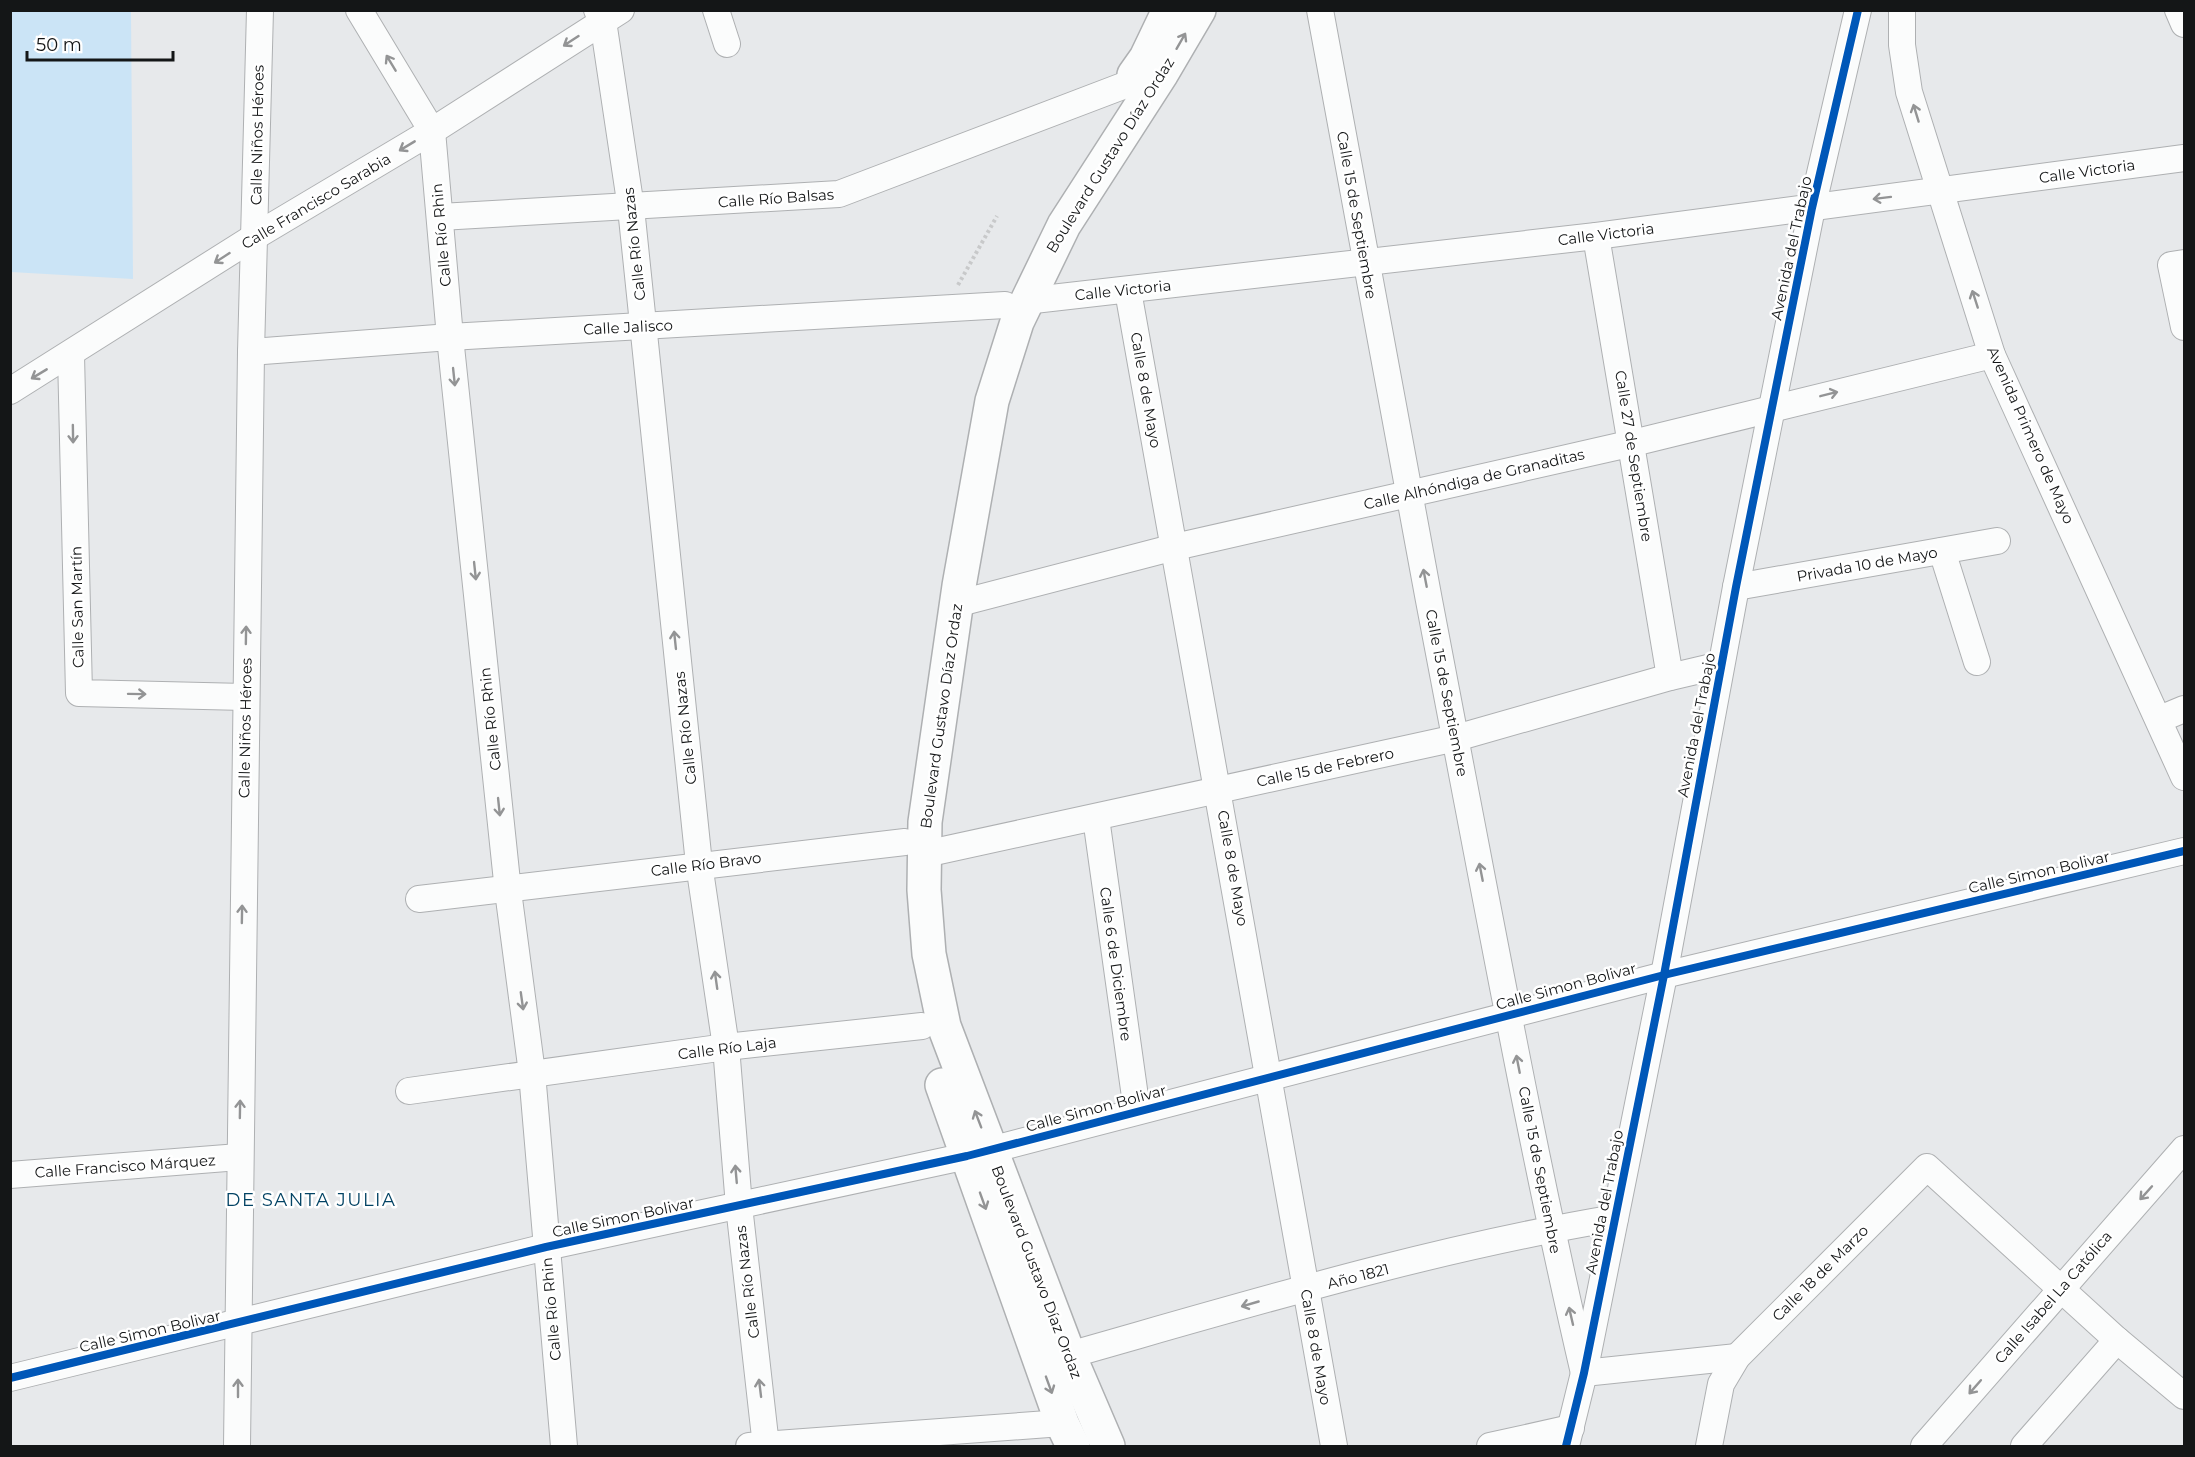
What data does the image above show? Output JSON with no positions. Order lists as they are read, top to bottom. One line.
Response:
{"streets":{"main road":["Boulevard Gustavo Díaz Ordaz"],"street":["Calle Niños Héroes","Calle Victoria","Calle Río Balsas","Calle Francisco Sarabia","Calle 15 de Septiembre","Calle Río Rhin","Calle Río Nazas","Avenida del Trabajo","Calle Jalisco","Calle 8 de Mayo","Avenida Primero de Mayo","Calle 27 de Septiembre","Calle Alhóndiga de Granaditas","Privada 10 de Mayo","Calle San Martín","Calle 15 de Febrero","Calle Río Bravo","Calle Simon Bolivar","Calle 6 de Diciembre","Calle Río Laja","Calle Francisco Márquez","Calle 18 de Marzo","Año 1821","Calle Isabel La Católica"]},"crossings":[["Calle Niños Héroes","Calle Francisco Sarabia"],["Calle Niños Héroes","Calle Jalisco"],["Calle Niños Héroes","Calle San Martín"],["Calle Niños Héroes","Calle Simon Bolivar"],["Calle Niños Héroes","Calle Francisco Márquez"],["Boulevard Gustavo Díaz Ordaz","Calle Victoria"],["Boulevard Gustavo Díaz Ordaz","Calle Río Balsas"],["Boulevard Gustavo Díaz Ordaz","Calle Jalisco"],["Boulevard Gustavo Díaz Ordaz","Calle Alhóndiga de Granaditas"],["Boulevard Gustavo Díaz Ordaz","Calle 15 de Febrero"],["Boulevard Gustavo Díaz Ordaz","Calle Río Bravo"],["Boulevard Gustavo Díaz Ordaz","Calle Simon Bolivar"],["Boulevard Gustavo Díaz Ordaz","Calle Río Laja"],["Boulevard Gustavo Díaz Ordaz","Año 1821"],["Calle Victoria","Calle 15 de Septiembre"],["Calle Victoria","Avenida del Trabajo"],["Calle Victoria","Calle Jalisco"],["Calle Victoria","Calle 8 de Mayo"],["Calle Victoria","Avenida Primero de Mayo"],["Calle Victoria","Calle 27 de Septiembre"],["Calle Río Balsas","Calle Río Rhin"],["Calle Río Balsas","Calle Río Nazas"],["Calle Francisco Sarabia","Calle Río Rhin"],["Calle Francisco Sarabia","Calle Río Nazas"],["Calle Francisco Sarabia","Calle San Martín"],["Calle 15 de Septiembre","Avenida del Trabajo"],["Calle 15 de Septiembre","Calle Alhóndiga de Granaditas"],["Calle 15 de Septiembre","Calle 15 de Febrero"],["Calle 15 de Septiembre","Calle Simon Bolivar"],["Calle 15 de Septiembre","Año 1821"],["Calle Río Rhin","Calle Jalisco"],["Calle Río Rhin","Calle Río Bravo"],["Calle Río Rhin","Calle Simon Bolivar"],["Calle Río Rhin","Calle Río Laja"],["Calle Río Nazas","Calle Jalisco"],["Calle Río Nazas","Calle Río Bravo"],["Calle Río Nazas","Calle Simon Bolivar"],["Calle Río Nazas","Calle Río Laja"],["Avenida del Trabajo","Calle Alhóndiga de Granaditas"],["Avenida del Trabajo","Privada 10 de Mayo"],["Avenida del Trabajo","Calle 15 de Febrero"],["Avenida del Trabajo","Calle Simon Bolivar"],["Avenida del Trabajo","Año 1821"],["Calle 8 de Mayo","Calle Alhóndiga de Granaditas"],["Calle 8 de Mayo","Calle 15 de Febrero"],["Calle 8 de Mayo","Calle Simon Bolivar"],["Calle 8 de Mayo","Año 1821"],["Avenida Primero de Mayo","Calle Alhóndiga de Granaditas"],["Calle 27 de Septiembre","Calle Alhóndiga de Granaditas"],["Calle 27 de Septiembre","Calle 15 de Febrero"],["Calle 15 de Febrero","Calle Río Bravo"],["Calle 15 de Febrero","Calle 6 de Diciembre"],["Calle Simon Bolivar","Calle 6 de Diciembre"],["Calle 18 de Marzo","Calle Isabel La Católica"]],"one_way":["Calle Niños Héroes","Calle Francisco Sarabia","Calle 15 de Septiembre","Calle Río Nazas","Avenida Primero de Mayo","Año 1821"],"districts":["DE SANTA JULIA"],"scale_bar":"50 m"}
